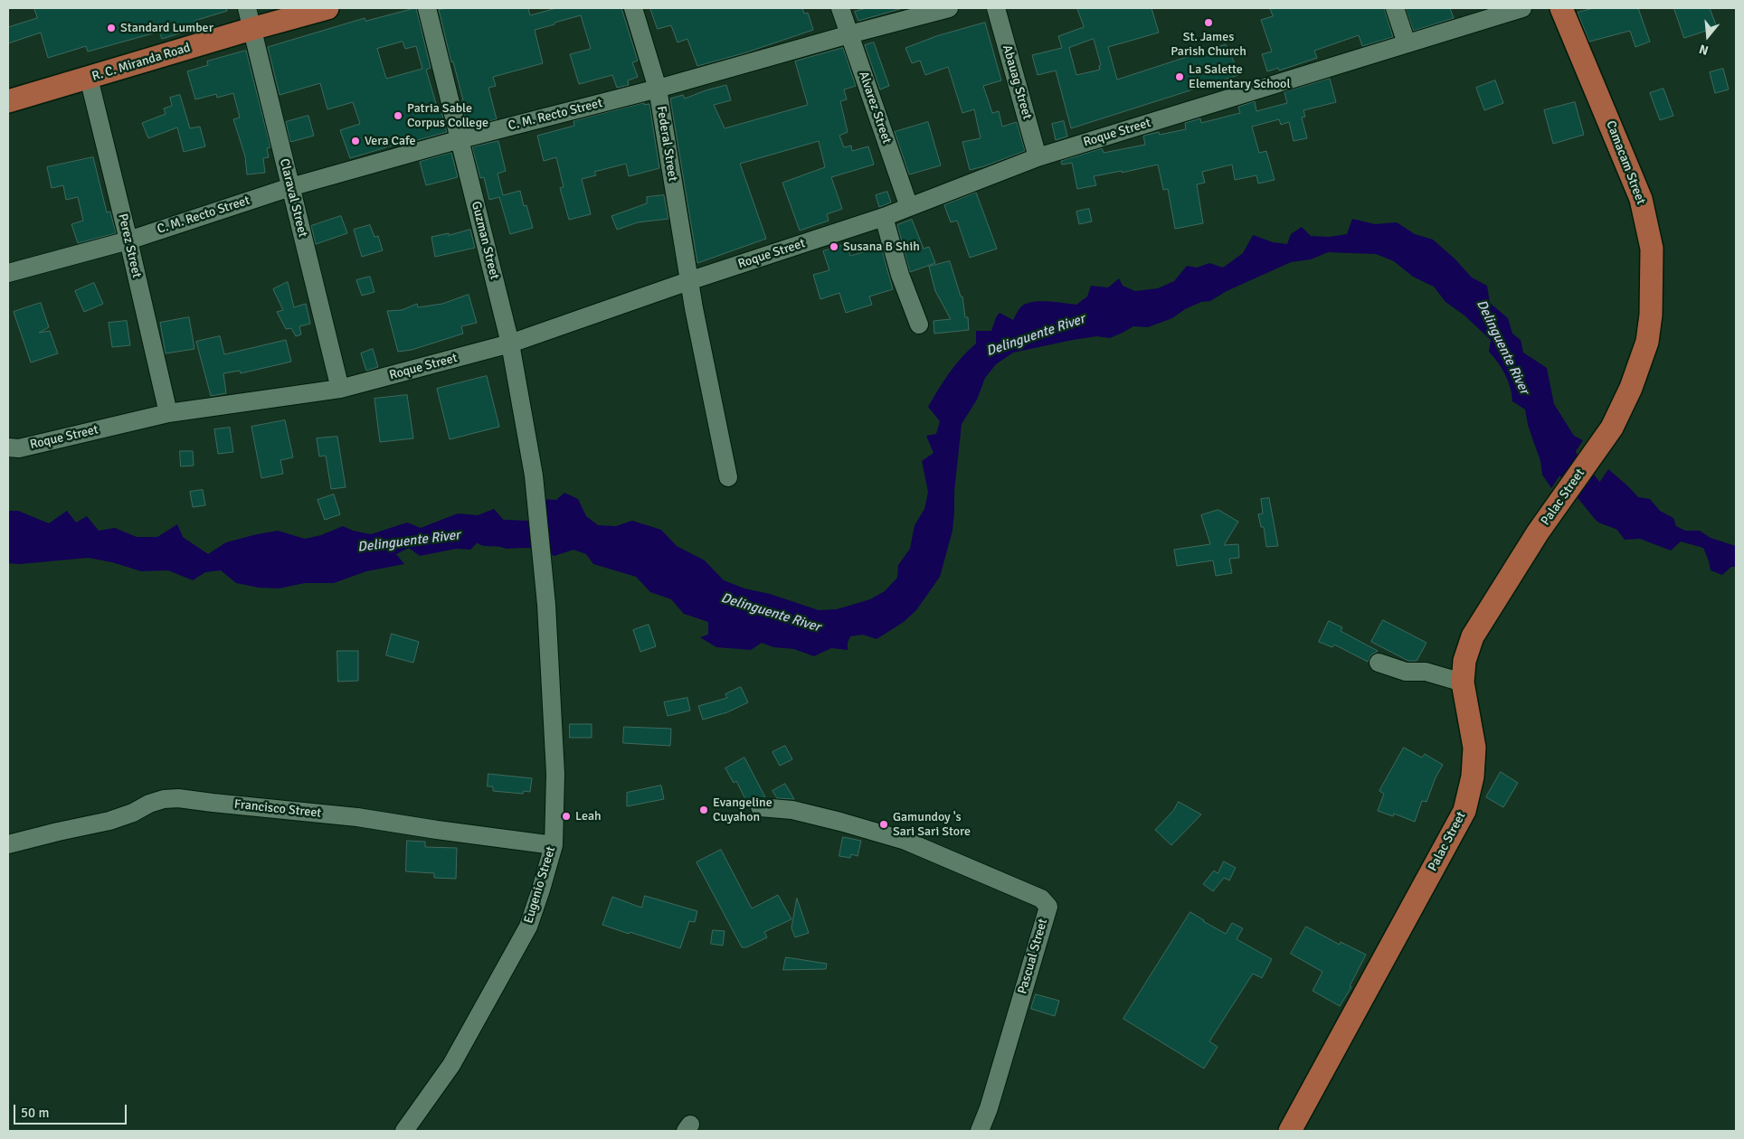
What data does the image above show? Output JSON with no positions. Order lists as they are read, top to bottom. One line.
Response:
{"streets":{"main road":["R. C. Miranda Road","Camacam Street","Palac Street"],"street":["Abauag Street","Alvarez Street","C. M. Recto Street","Roque Street","Federal Street","Claraval Street","Guzman Street","Perez Street","Francisco Street","Eugenio Street","Pascual Street"]},"crossings":[["R. C. Miranda Road","Claraval Street"],["R. C. Miranda Road","Perez Street"],["Abauag Street","Roque Street"],["Alvarez Street","C. M. Recto Street"],["Alvarez Street","Roque Street"],["C. M. Recto Street","Federal Street"],["C. M. Recto Street","Claraval Street"],["C. M. Recto Street","Guzman Street"],["C. M. Recto Street","Perez Street"],["Roque Street","Federal Street"],["Roque Street","Claraval Street"],["Roque Street","Guzman Street"],["Roque Street","Perez Street"],["Camacam Street","Palac Street"],["Guzman Street","Eugenio Street"],["Francisco Street","Eugenio Street"]],"water":["Delinguente River"],"places":["St. James Parish Church","Standard Lumber","La Salette Elementary School","Patria Sable Corpus College","Vera Cafe","Susana B Shih","Evangeline Cuyahon","Leah","Gamundoy 's Sari Sari Store"],"scale_bar":"50 m","north":"bottom"}
